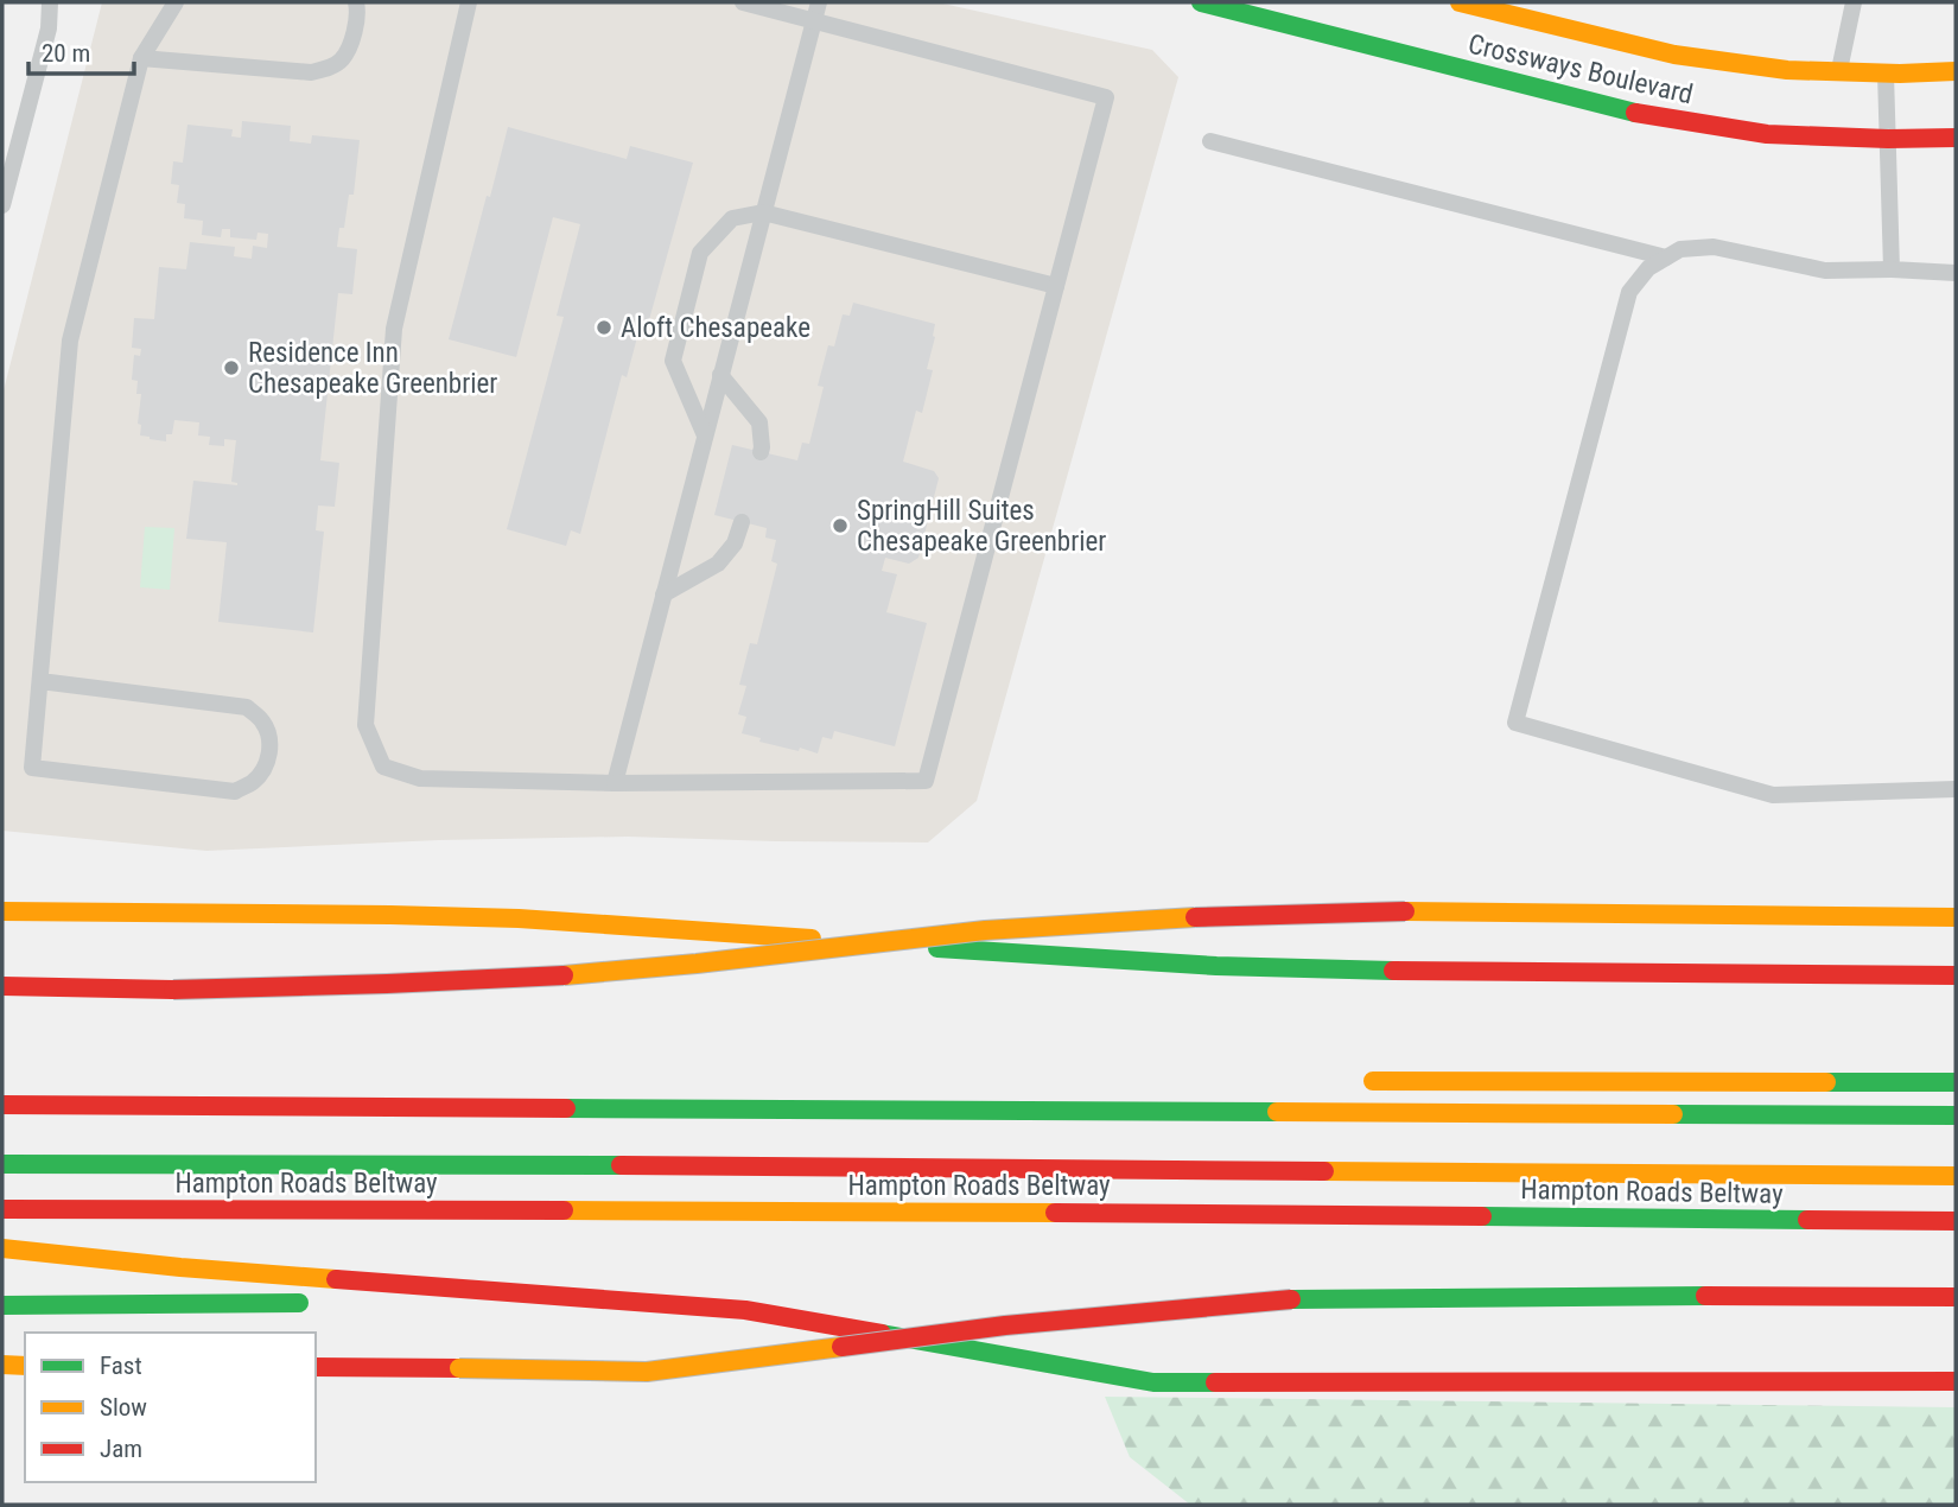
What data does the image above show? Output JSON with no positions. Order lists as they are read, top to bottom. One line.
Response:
{"streets":{"main road":["Crossways Boulevard","Hampton Roads Beltway"]},"places":["Aloft Chesapeake","Residence Inn Chesapeake Greenbrier","SpringHill Suites Chesapeake Greenbrier"],"legend":["Fast","Slow","Jam"],"scale_bar":"20 m"}
